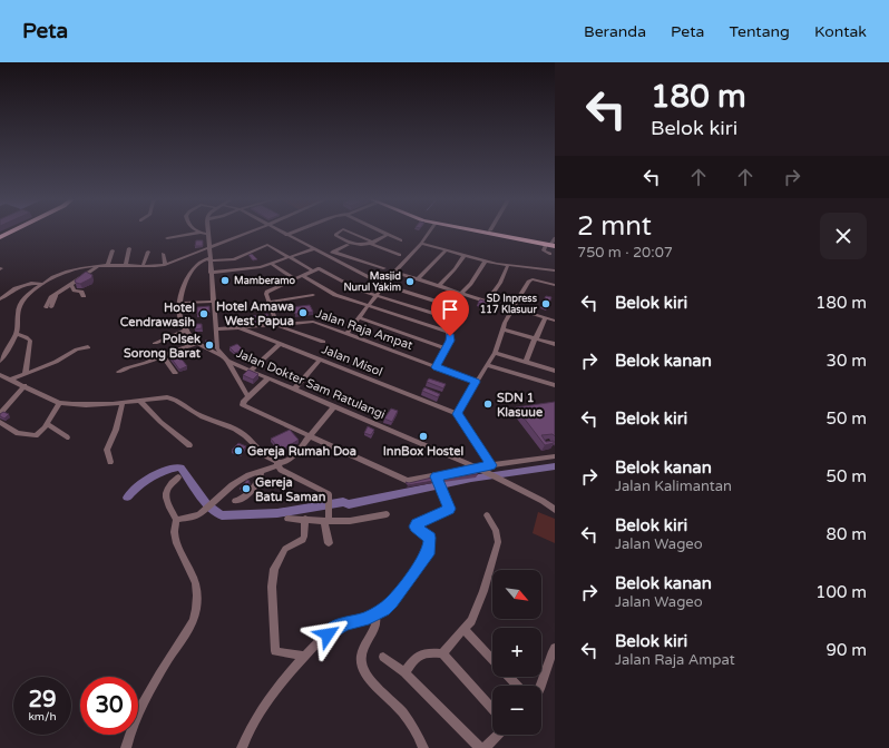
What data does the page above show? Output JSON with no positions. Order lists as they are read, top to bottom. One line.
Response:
{"streets":{"street":["Jalan Raja Ampat","Jalan Misol","Jalan Dokter Sam Ratulangi"]},"crossings":[["Jalan Raja Ampat","Jalan Misol"],["Jalan Raja Ampat","Jalan Dokter Sam Ratulangi"]],"places":["Mamberamo","Masjid Nurul Yakim","SD Inpress 117 Klasuur","Hotel Amawa West Papua","Hotel Cendrawasih","Polsek Sorong Barat","SDN 1 Klasuue","InnBox Hostel","Gereja Rumah Doa","Gereja Batu Saman"],"north":"bottom right","page":{"header":"Peta","nav":["Beranda","Peta","Tentang","Kontak"],"turn":["180 m","Belok kiri"],"heading":["2 mnt","750 m · 20:07"],"list":[{"name":"Belok kiri","value":"180 m"},{"name":"Belok kanan","value":"30 m"},{"name":"Belok kiri","value":"50 m"},{"name":"Belok kanan","note":"Jalan Kalimantan","value":"50 m"},{"name":"Belok kiri","note":"Jalan Wageo","value":"80 m"},{"name":"Belok kanan","note":"Jalan Wageo","value":"100 m"},{"name":"Belok kiri","note":"Jalan Raja Ampat","value":"90 m"}],"map_buttons":["+","−"],"speed":"29 km/h","limit":"30"}}
